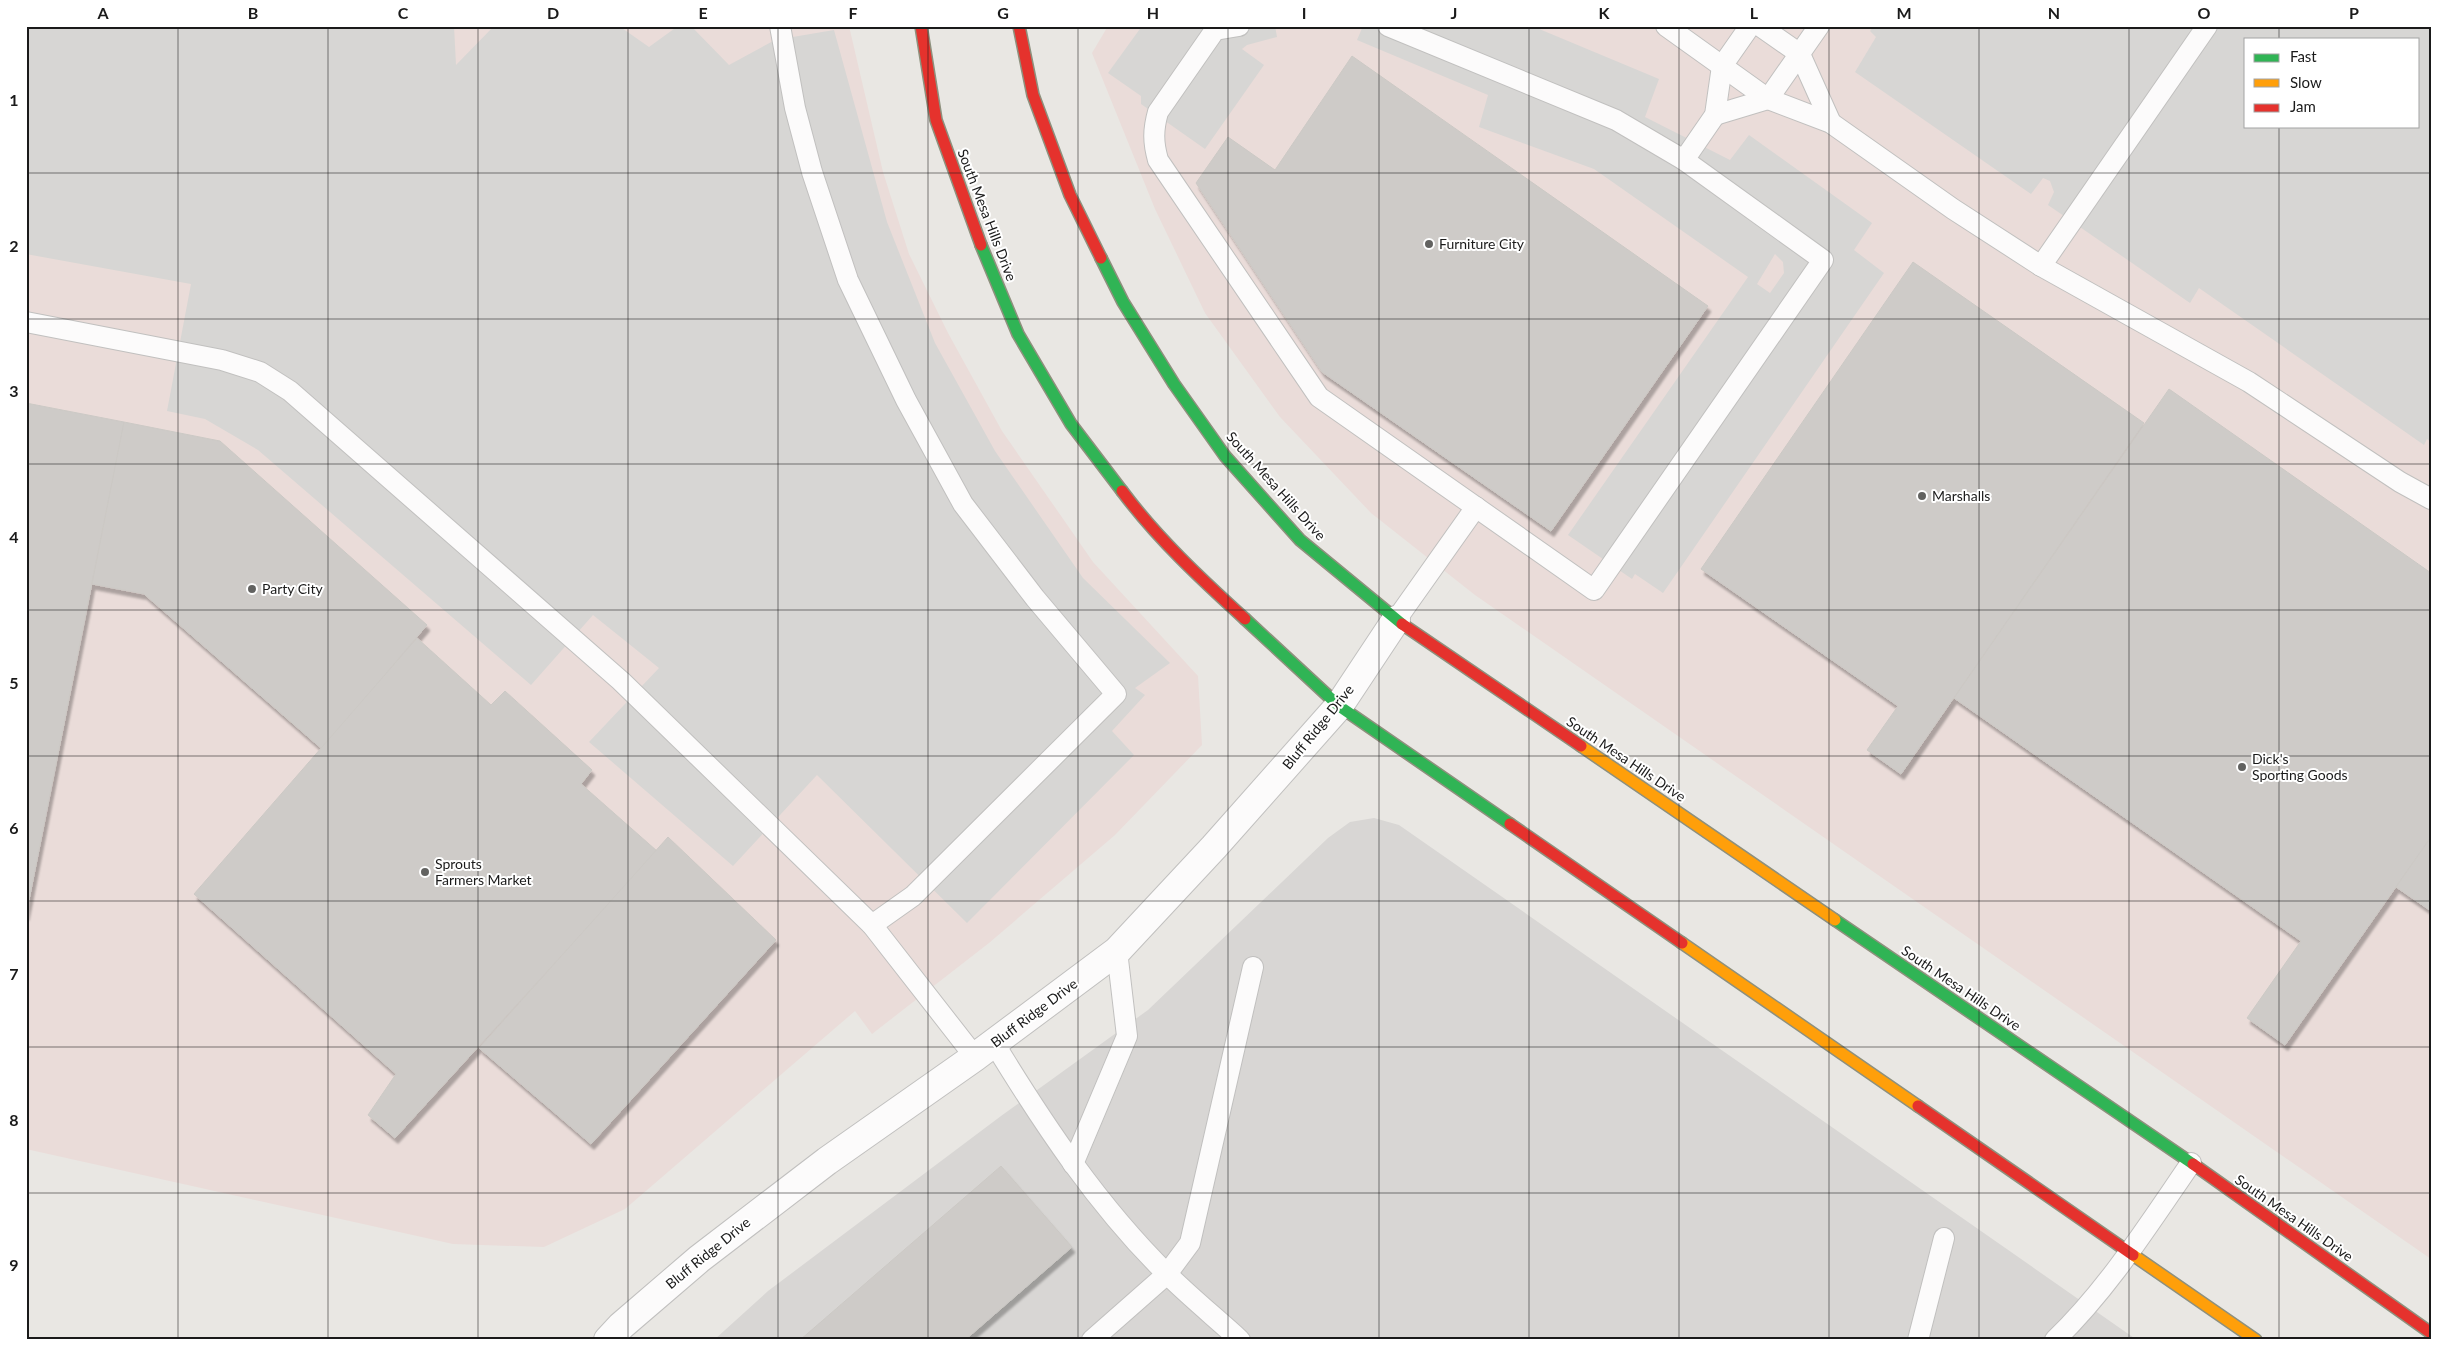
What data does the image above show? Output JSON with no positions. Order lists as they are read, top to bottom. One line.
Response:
{"streets":{"street":["South Mesa Hills Drive","Bluff Ridge Drive"]},"crossings":[["South Mesa Hills Drive","Bluff Ridge Drive"]],"places":["Furniture City","Marshalls","Party City","Dick's Sporting Goods","Sprouts Farmers Market"],"legend":["Fast","Slow","Jam"],"grid":{"columns":["A","B","C","D","E","F","G","H","I","J","K","L","M","N","O","P"],"rows":["1","2","3","4","5","6","7","8","9"]}}
